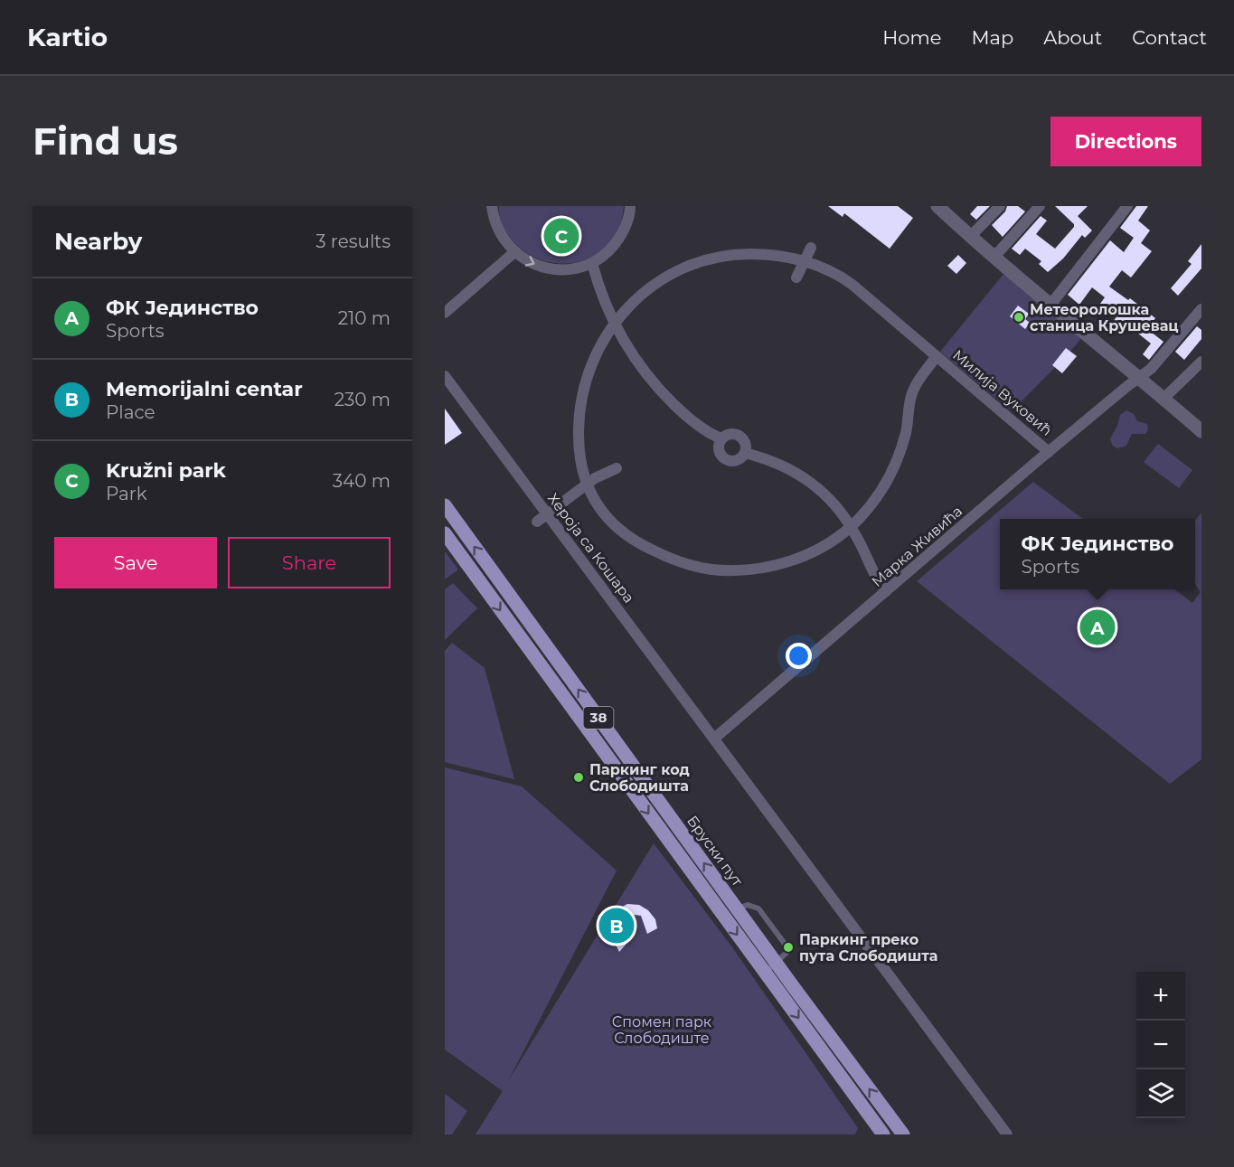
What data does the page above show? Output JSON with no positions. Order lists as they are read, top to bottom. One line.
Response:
{"streets":{"main road":["38","Бруски пут"],"street":["Милија Вуковић","Марка Живића","Хероја са Кошара"]},"crossings":[["Милија Вуковић","Марка Живића"],["Марка Живића","Хероја са Кошара"]],"parks":["Спомен парк Слободиште"],"places":["Метеоролошка станица Крушевац","Паркинг код Слободишта","Паркинг преко пута Слободишта"],"page":{"header":"Kartio","nav":["Home","Map","About","Contact"],"buttons":["Directions",["Save","Share"]],"title":"Find us","heading":["Nearby","3 results"],"pins":["C","A","B"],"list":[{"mark":"A","name":"ФК Јединство","note":"Sports","value":"210 m"},{"mark":"B","name":"Memorijalni centar","note":"Place","value":"230 m"},{"mark":"C","name":"Kružni park","note":"Park","value":"340 m"}],"popup":["ФК Јединство","Sports"],"map_buttons":["+","−"]}}
